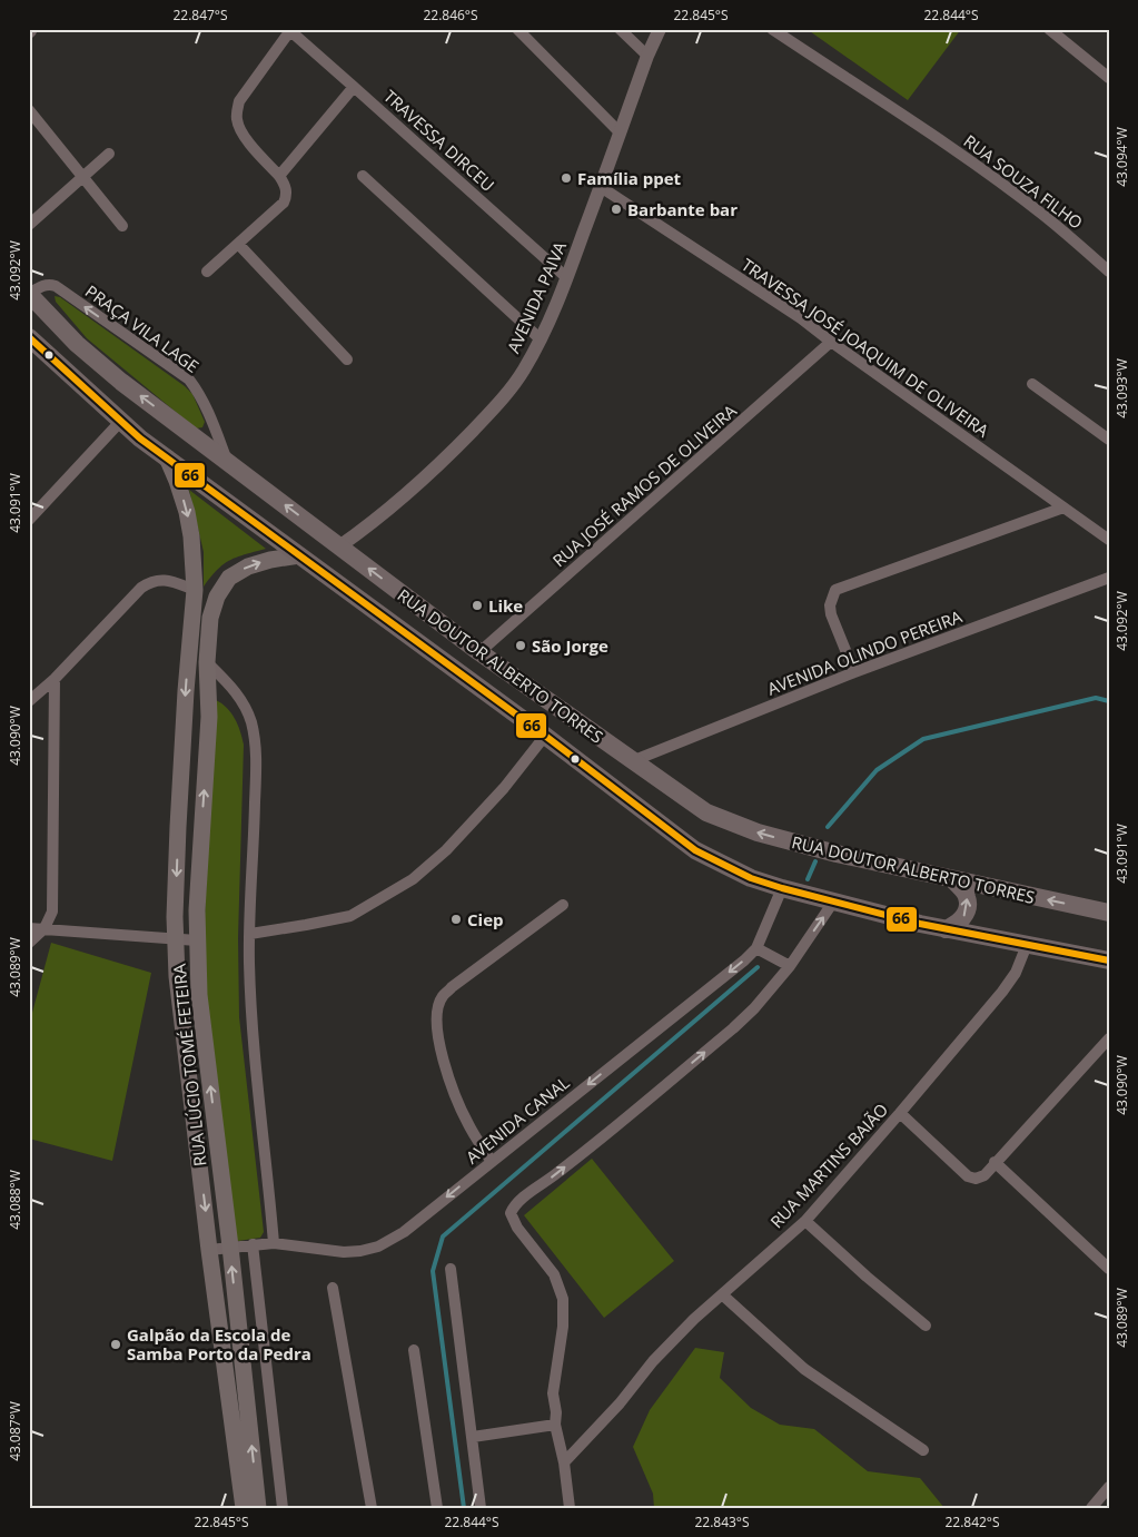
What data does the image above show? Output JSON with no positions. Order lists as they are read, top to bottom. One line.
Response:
{"streets":{"main road":["RUA DOUTOR ALBERTO TORRES","RUA LÚCIO TOMÉ FETEIRA"],"street":["TRAVESSA DIRCEU","RUA SOUZA FILHO","AVENIDA PAIVA","PRAÇA VILA LAGE","TRAVESSA JOSÉ JOAQUIM DE OLIVEIRA","RUA JOSÉ RAMOS DE OLIVEIRA","AVENIDA OLINDO PEREIRA","AVENIDA CANAL","RUA MARTINS BAIÃO"]},"crossings":[["TRAVESSA DIRCEU","AVENIDA PAIVA"],["AVENIDA PAIVA","TRAVESSA JOSÉ JOAQUIM DE OLIVEIRA"],["AVENIDA PAIVA","RUA DOUTOR ALBERTO TORRES"],["PRAÇA VILA LAGE","RUA DOUTOR ALBERTO TORRES"],["TRAVESSA JOSÉ JOAQUIM DE OLIVEIRA","RUA JOSÉ RAMOS DE OLIVEIRA"],["RUA JOSÉ RAMOS DE OLIVEIRA","RUA DOUTOR ALBERTO TORRES"],["AVENIDA OLINDO PEREIRA","RUA DOUTOR ALBERTO TORRES"],["RUA LÚCIO TOMÉ FETEIRA","AVENIDA CANAL"]],"one_way":["PRAÇA VILA LAGE","AVENIDA CANAL"],"places":["Família ppet","Barbante bar","Like","São Jorge","Ciep","Galpão da Escola de Samba Porto da Pedra"],"lines":["transit line 66"],"coordinates":["22.847°S","22.846°S","22.845°S","22.844°S","43.094°W","43.092°W","43.093°W","43.091°W","43.090°W","43.089°W","43.088°W","43.087°W","22.843°S","22.842°S"]}
